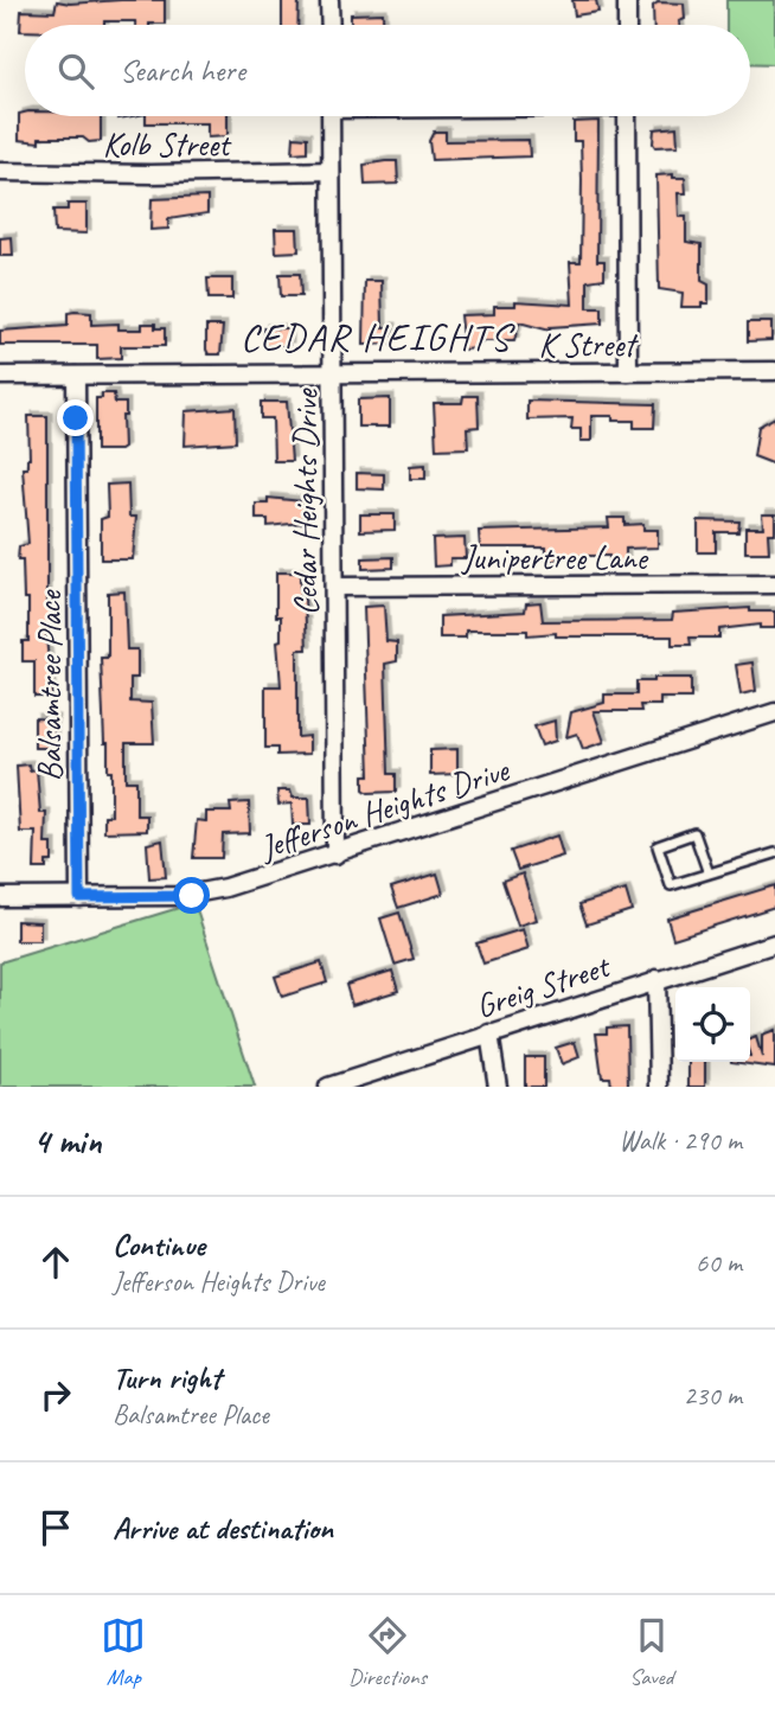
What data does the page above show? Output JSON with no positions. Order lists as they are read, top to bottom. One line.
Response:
{"streets":{"street":["Kolb Street","K Street","Cedar Heights Drive","Junipertree Lane","Balsamtree Place","Jefferson Heights Drive","Greig Street"]},"crossings":[["Kolb Street","Cedar Heights Drive"],["K Street","Cedar Heights Drive"],["K Street","Balsamtree Place"],["Cedar Heights Drive","Junipertree Lane"],["Cedar Heights Drive","Jefferson Heights Drive"],["Balsamtree Place","Jefferson Heights Drive"]],"districts":["CEDAR HEIGHTS"],"page":{"search":"Search here","heading":["4 min","Walk · 290 m"],"list":[["Continue","Jefferson Heights Drive","60 m"],["Turn right","Balsamtree Place","230 m"],"Arrive at destination"],"nav":["Map","Directions","Saved"]}}
